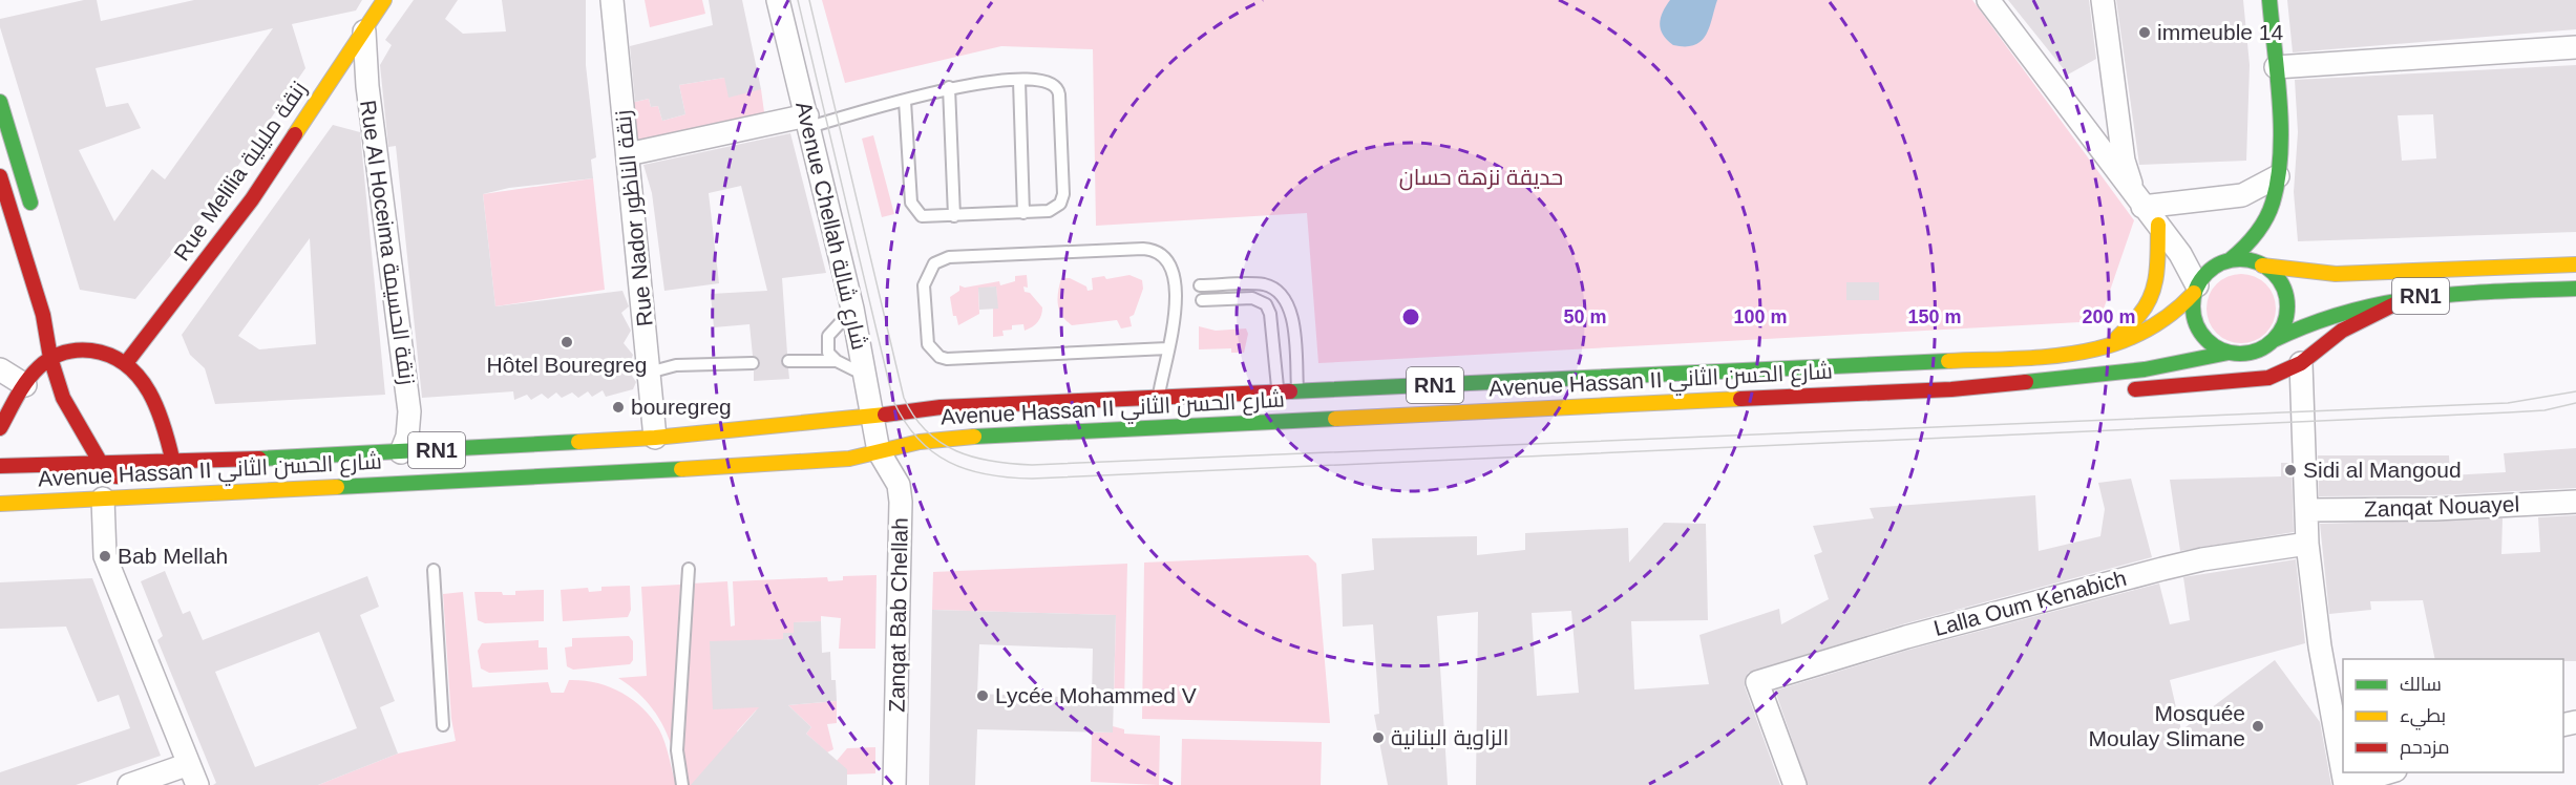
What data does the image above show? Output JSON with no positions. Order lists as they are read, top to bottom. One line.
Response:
{"streets":{"main road":["Rue Melilia زنقة مليلية","RN1","Avenue Hassan II شارع الحسن الثاني"],"street":["Rue Nador زنقة الناظور","Avenue Chellah شارع شالة","Rue Al Hoceima زنقة الحسيمة","Zanqat Nouayel","Lalla Oum Kenabich","Zanqat Bab Chellah"]},"crossings":[["Rue Melilia زنقة مليلية","Rue Al Hoceima زنقة الحسيمة"],["Rue Nador زنقة الناظور","Avenue Hassan II شارع الحسن الثاني"],["Avenue Chellah شارع شالة","Avenue Hassan II شارع الحسن الثاني"],["Avenue Chellah شارع شالة","Zanqat Bab Chellah"],["Rue Al Hoceima زنقة الحسيمة","Avenue Hassan II شارع الحسن الثاني"],["RN1","Avenue Hassan II شارع الحسن الثاني"],["Avenue Hassan II شارع الحسن الثاني","Zanqat Bab Chellah"]],"parks":["حديقة نزهة حسان"],"places":["immeuble 14","Hôtel Bouregreg","bouregreg","Sidi al Mangoud","Bab Mellah","Lycée Mohammed V","Mosquée Moulay Slimane","الزاوية البنانية"],"legend":["سالك","بطيء","مزدحم"],"rings":["50 m","100 m","150 m","200 m"]}
